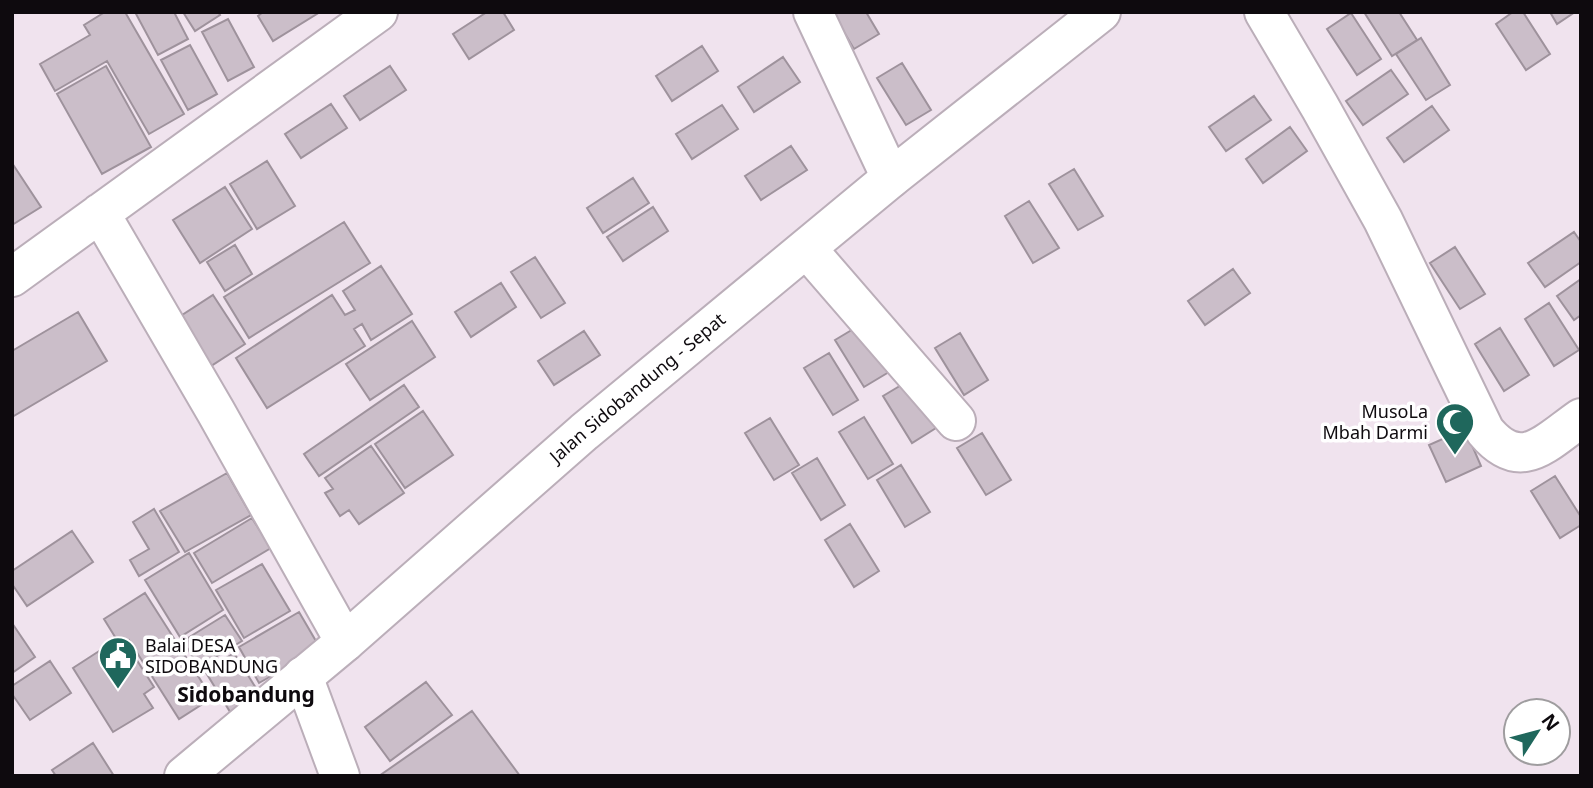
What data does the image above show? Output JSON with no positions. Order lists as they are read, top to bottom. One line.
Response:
{"streets":{"street":["Jalan Sidobandung - Sepat"]},"districts":["Sidobandung"],"places":{"mosque":["MusoLa Mbah Darmi"],"public building":["Balai DESA SIDOBANDUNG"]},"north":"top right"}
